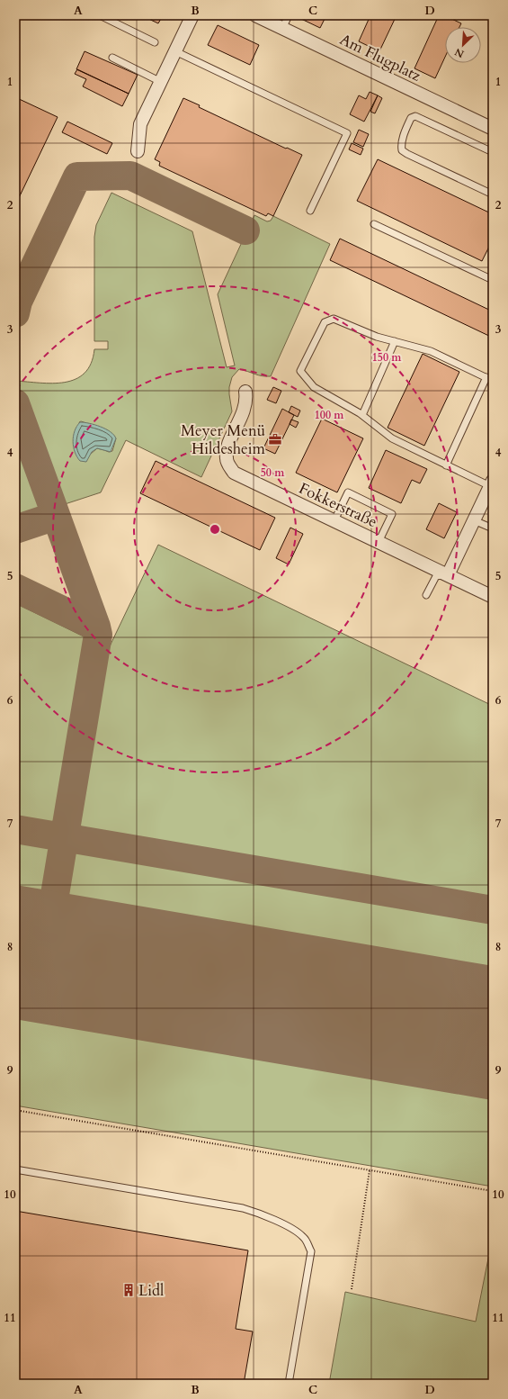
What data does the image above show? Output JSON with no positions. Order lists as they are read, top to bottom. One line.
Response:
{"streets":{"street":["Am Flugplatz","Fokkerstraße"]},"places":{"office":["Meyer Menü Hildesheim"],"building":["Lidl"]},"north":"bottom left","grid":{"columns":["A","B","C","D"],"rows":["1","2","3","4","5","6","7","8","9","10","11"]},"rings":["150 m","100 m","50 m"]}
